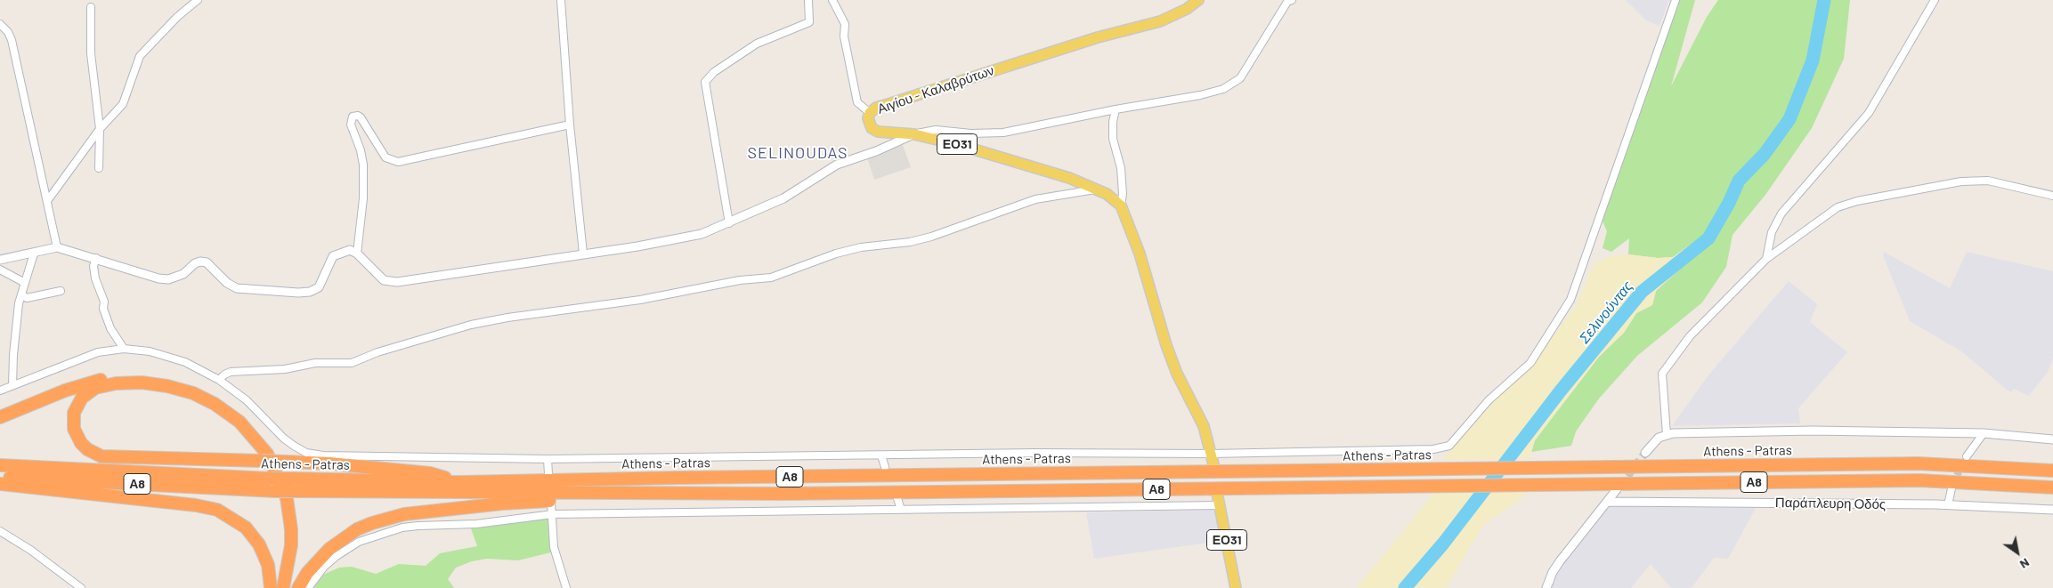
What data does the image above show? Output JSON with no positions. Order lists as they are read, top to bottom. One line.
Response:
{"streets":{"highway":["Athens - Patras","Α8"],"main road":["Αιγίου - Καλαβρύτων","ΕΟ31"],"street":["Παράπλευρη Οδός"]},"districts":["SELINOUDAS"],"water":["Σελινούντας"],"north":"bottom right"}
